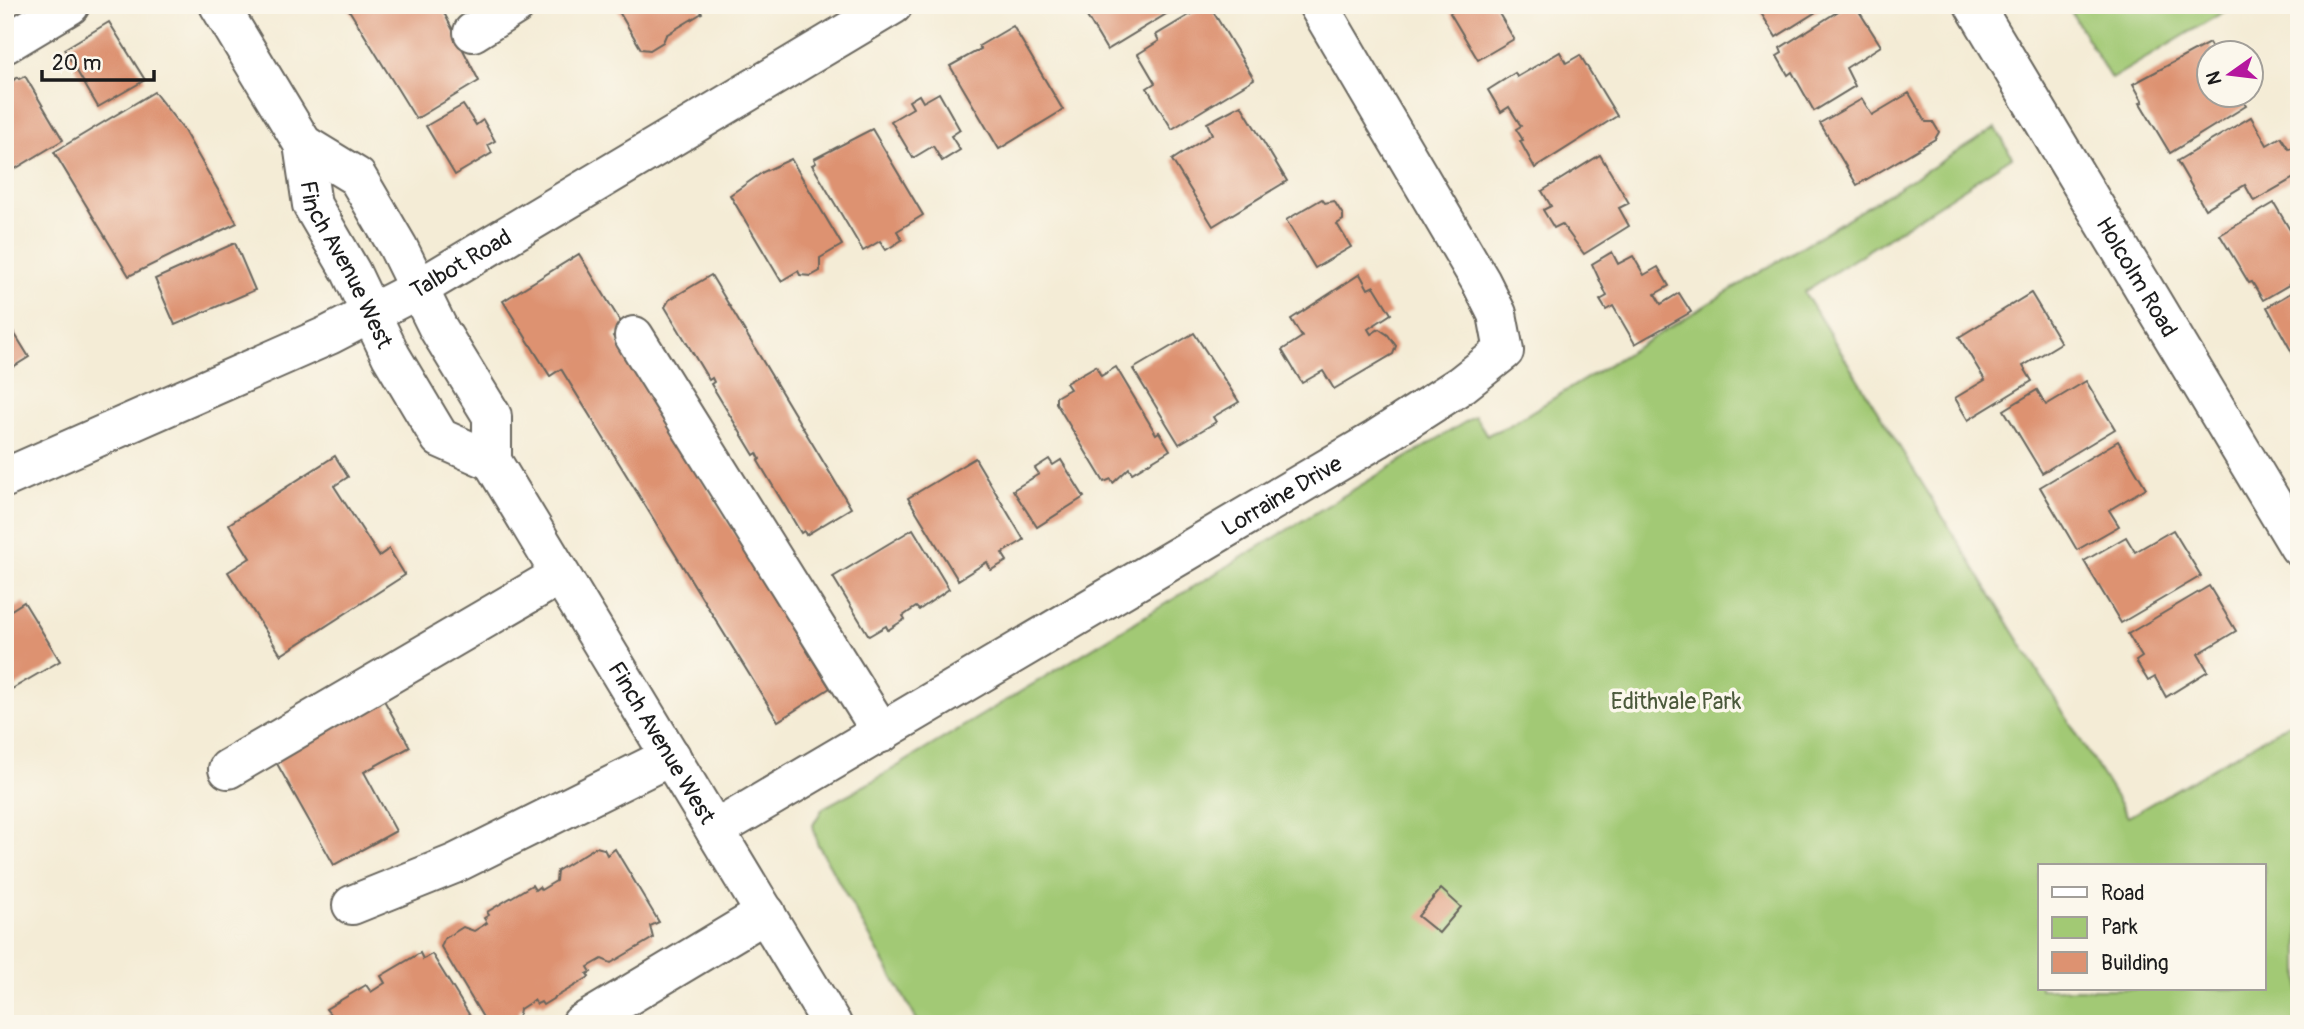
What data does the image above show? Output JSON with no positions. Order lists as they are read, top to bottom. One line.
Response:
{"streets":{"street":["Finch Avenue West","Talbot Road","Holcolm Road","Lorraine Drive"]},"crossings":[["Finch Avenue West","Talbot Road"],["Finch Avenue West","Lorraine Drive"]],"parks":["Edithvale Park"],"legend":["Road","Park","Building"],"scale_bar":"20 m","north":"left"}
